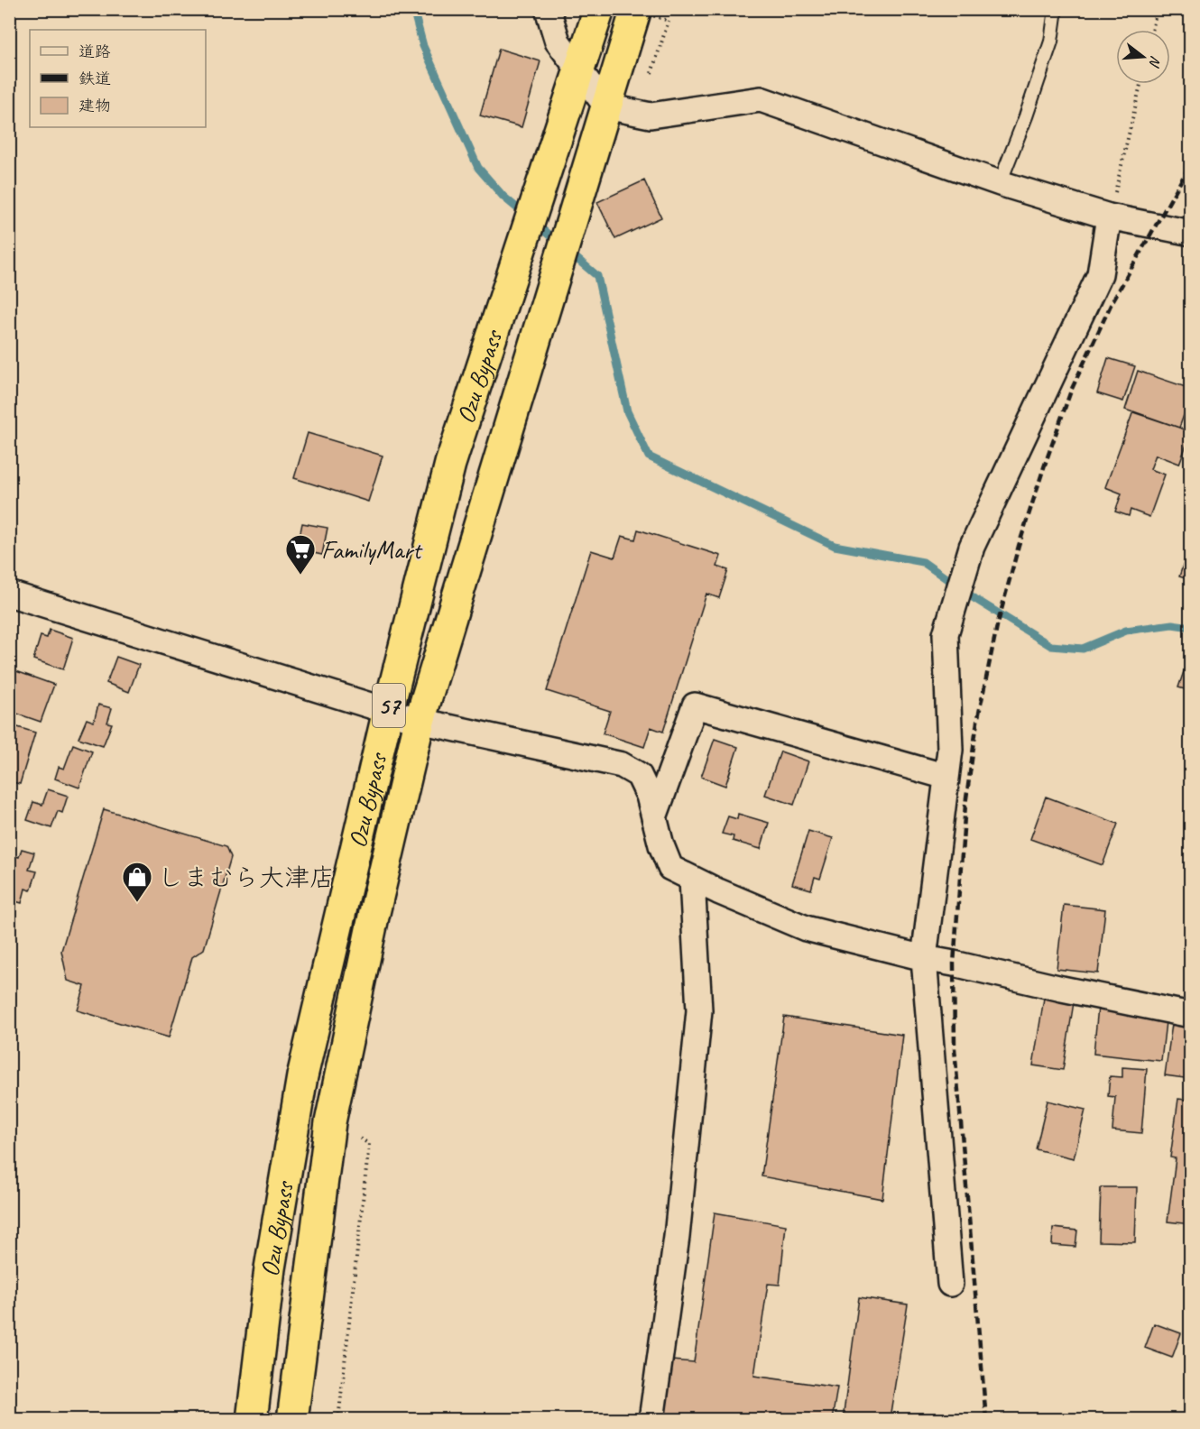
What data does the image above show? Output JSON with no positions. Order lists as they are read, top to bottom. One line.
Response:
{"streets":{"highway":["Ozu Bypass","57"]},"places":{"supermarket":["FamilyMart"],"shop":["しまむら大津店"]},"legend":["道路","鉄道","建物"],"north":"right"}
